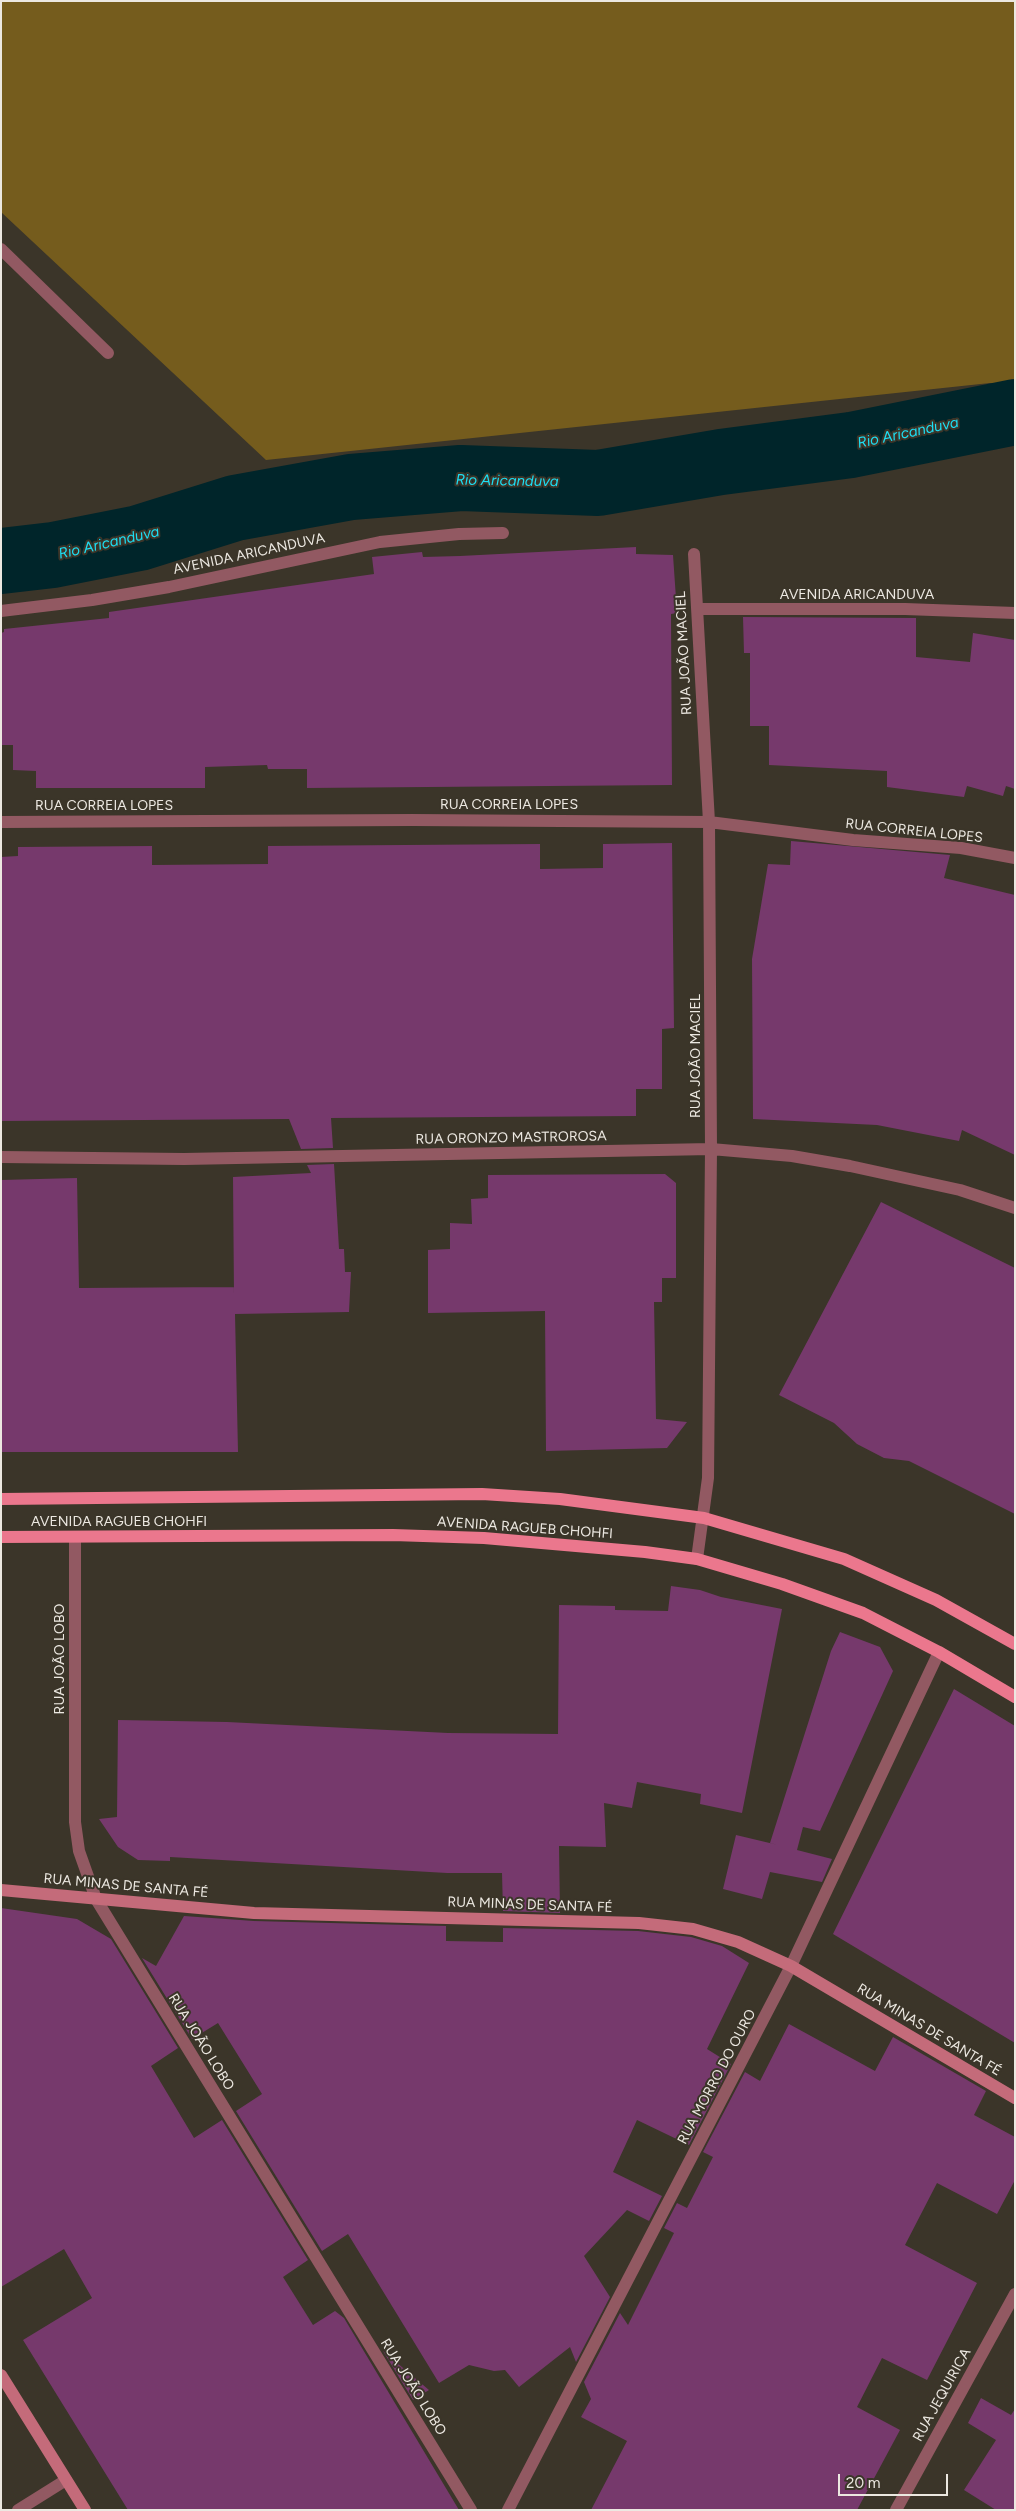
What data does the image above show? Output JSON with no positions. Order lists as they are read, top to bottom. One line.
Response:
{"streets":{"main road":["AVENIDA RAGUEB CHOHFI"],"street":["AVENIDA ARICANDUVA","RUA JOÃO MACIEL","RUA CORREIA LOPES","RUA ORONZO MASTROROSA","RUA JOÃO LOBO","RUA MINAS DE SANTA FÉ","RUA MORRO DO OURO","RUA JEQUIRICA"]},"crossings":[["AVENIDA ARICANDUVA","RUA JOÃO MACIEL"],["RUA JOÃO MACIEL","RUA CORREIA LOPES"],["RUA JOÃO MACIEL","RUA ORONZO MASTROROSA"],["RUA JOÃO MACIEL","AVENIDA RAGUEB CHOHFI"],["AVENIDA RAGUEB CHOHFI","RUA JOÃO LOBO"],["AVENIDA RAGUEB CHOHFI","RUA MORRO DO OURO"],["RUA JOÃO LOBO","RUA MINAS DE SANTA FÉ"],["RUA MINAS DE SANTA FÉ","RUA MORRO DO OURO"]],"water":["Rio Aricanduva"],"scale_bar":"20 m"}
